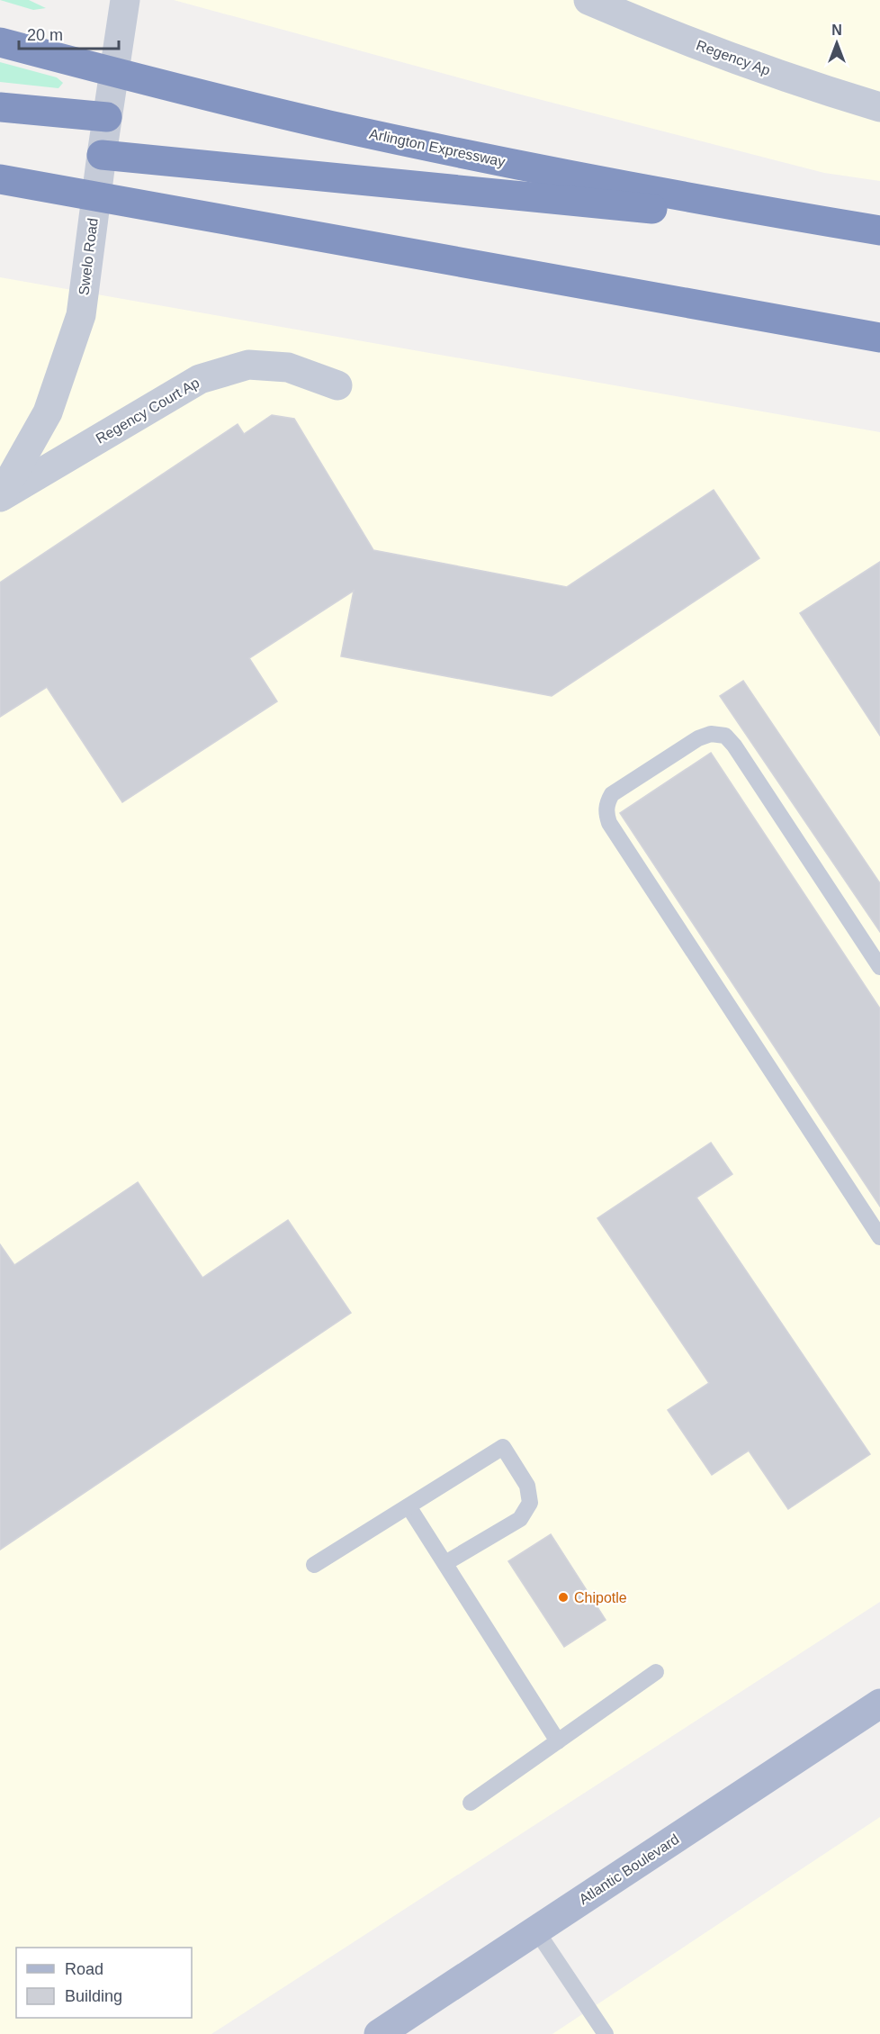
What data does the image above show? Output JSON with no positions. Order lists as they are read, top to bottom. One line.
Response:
{"streets":{"highway":["Arlington Expressway"],"main road":["Atlantic Boulevard"],"street":["Regency Ap","Swelo Road","Regency Court Ap"]},"crossings":[["Arlington Expressway","Swelo Road"],["Swelo Road","Regency Court Ap"]],"places":["Chipotle"],"legend":["Road","Building"],"scale_bar":"20 m","north":"top"}
